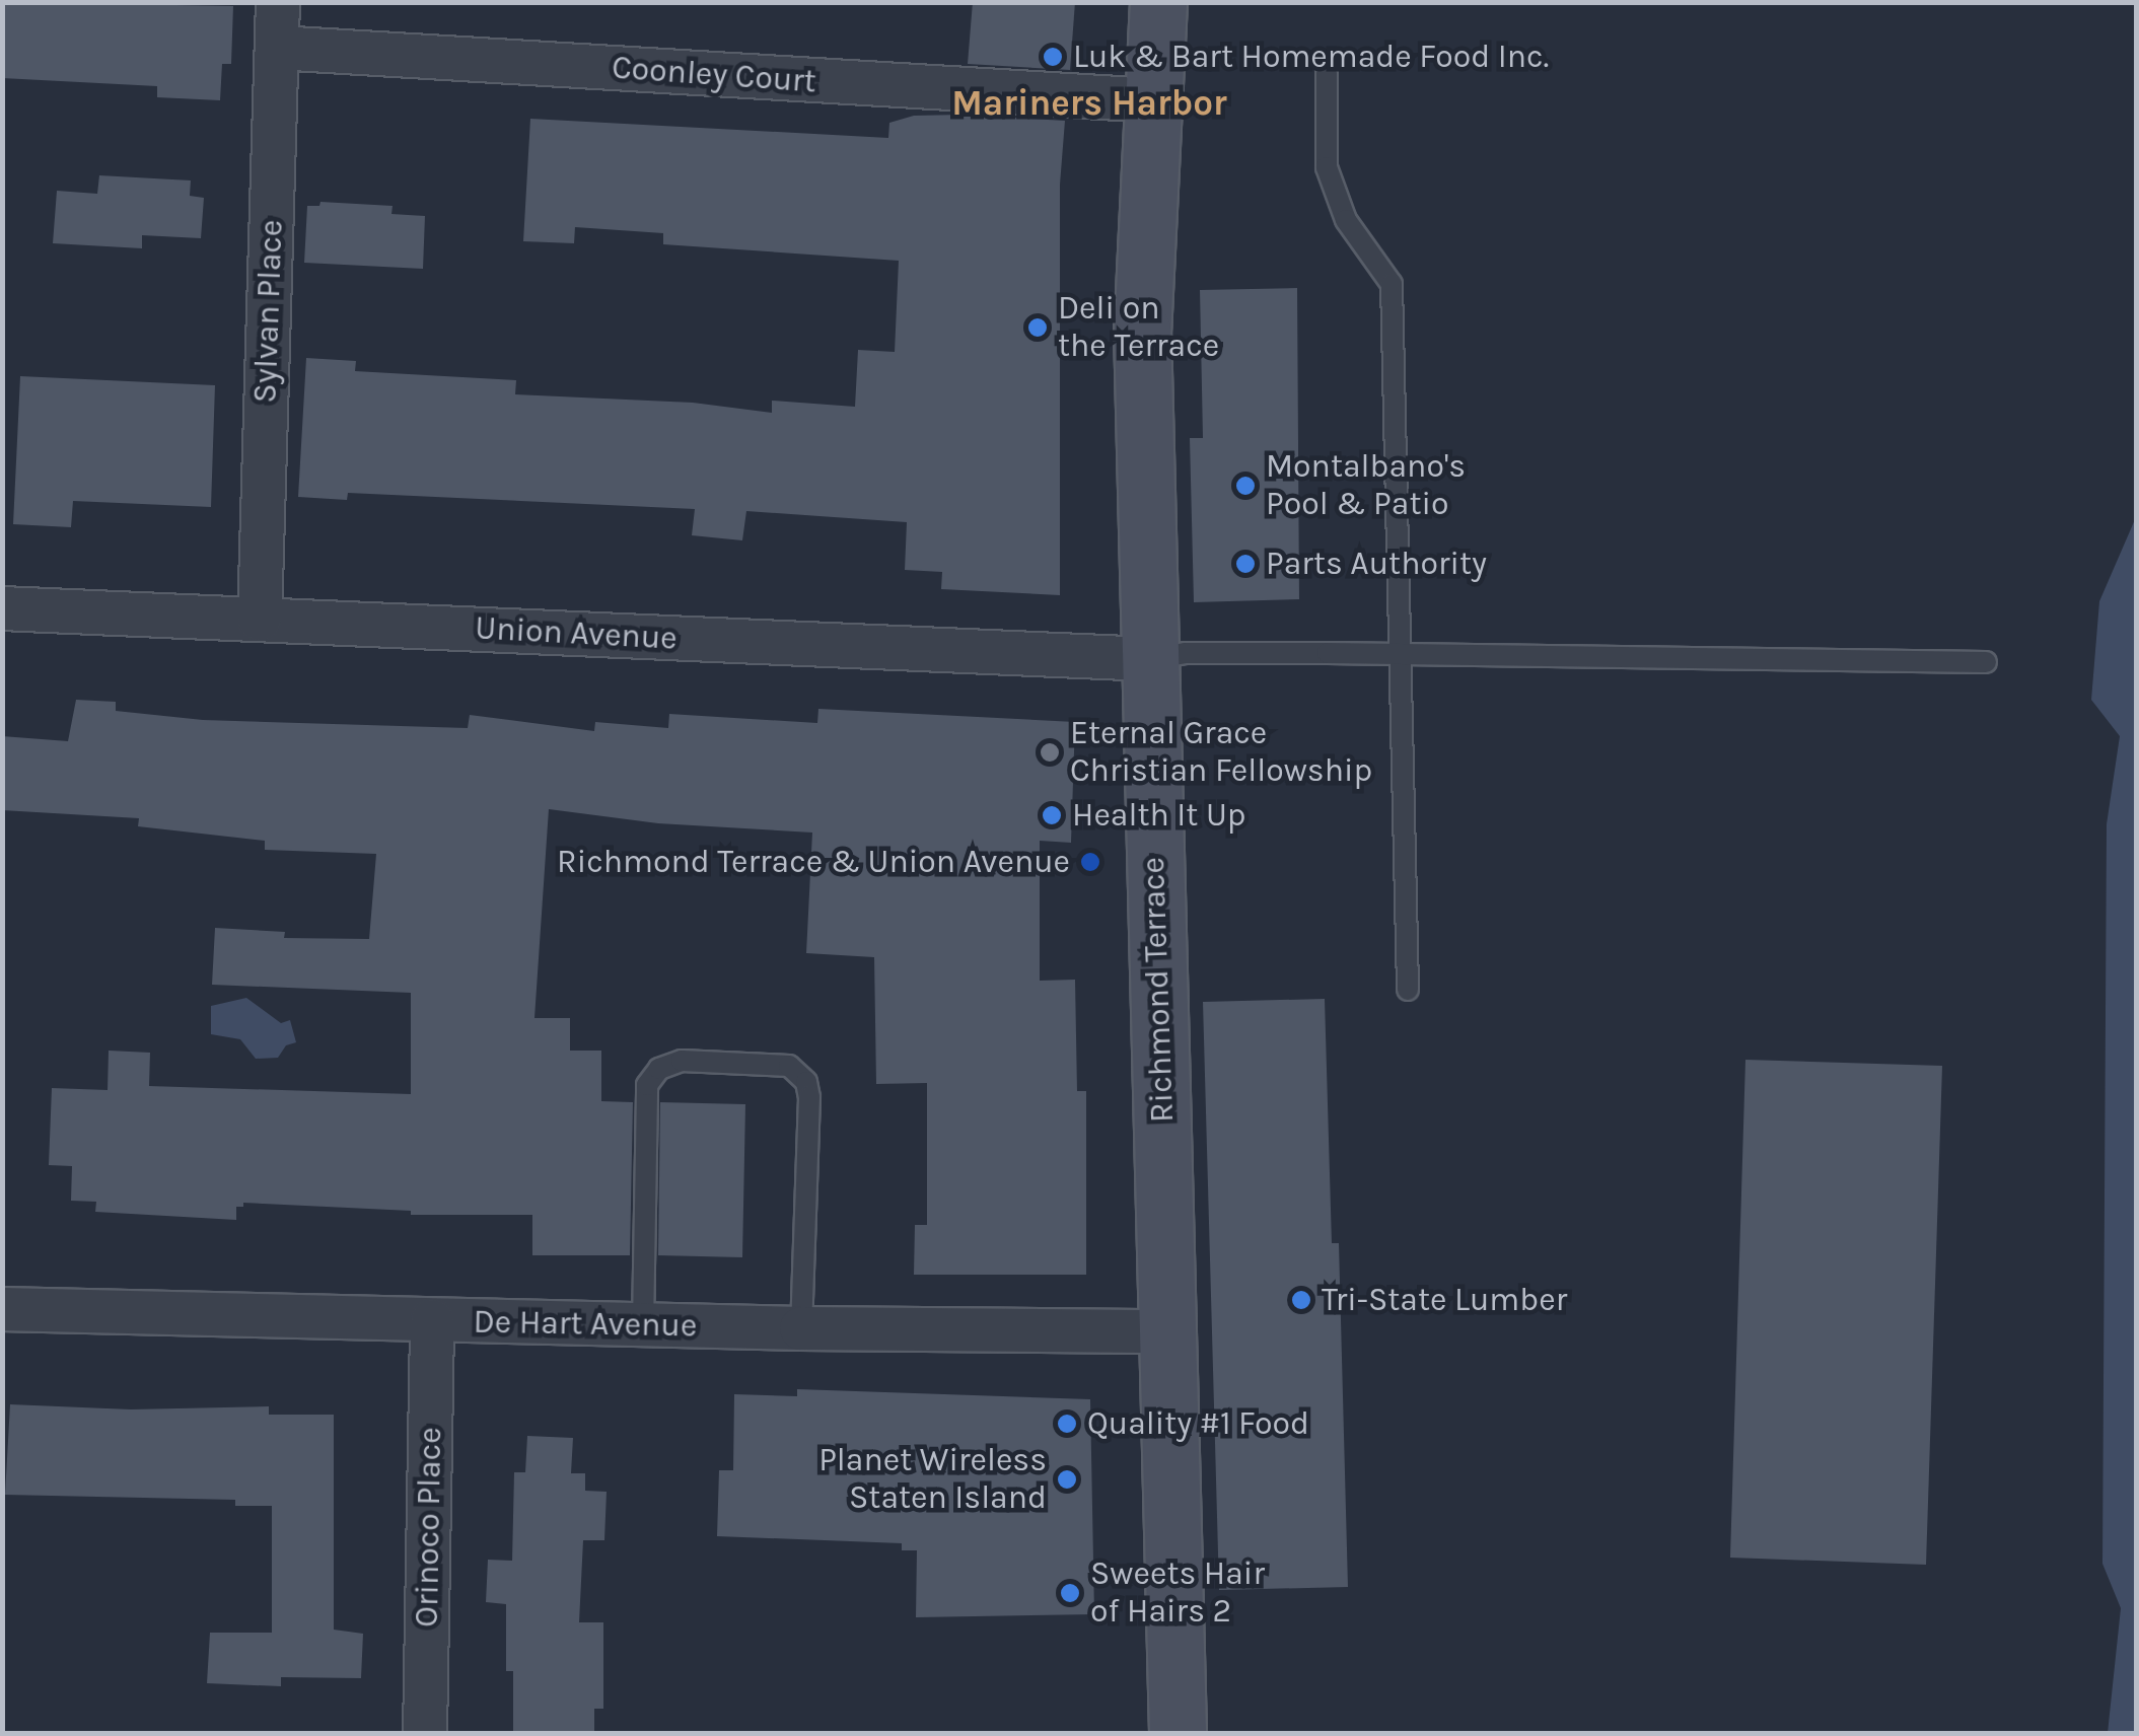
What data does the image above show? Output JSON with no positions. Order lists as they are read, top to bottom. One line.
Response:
{"streets":{"main road":["Richmond Terrace"],"street":["Coonley Court","Sylvan Place","Union Avenue","De Hart Avenue","Orinoco Place"]},"crossings":[["Coonley Court","Sylvan Place"],["Coonley Court","Richmond Terrace"],["Sylvan Place","Union Avenue"],["Union Avenue","Richmond Terrace"],["Richmond Terrace","De Hart Avenue"],["De Hart Avenue","Orinoco Place"]],"districts":["Mariners Harbor"],"places":["Luk & Bart Homemade Food Inc.","Deli on the Terrace","Montalbano's Pool & Patio","Parts Authority","Eternal Grace Christian Fellowship","Health It Up","Richmond Terrace & Union Avenue","Tri-State Lumber","Quality #1 Food","Planet Wireless Staten Island","Sweets Hair of Hairs 2"]}
